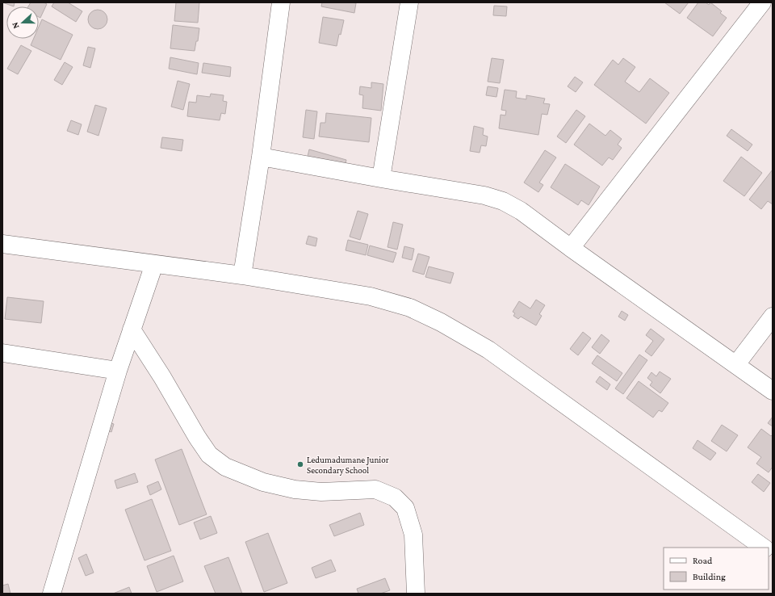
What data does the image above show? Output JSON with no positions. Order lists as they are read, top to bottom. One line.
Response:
{"places":["Ledumadumane Junior Secondary School"],"legend":["Road","Building"],"north":"left"}
